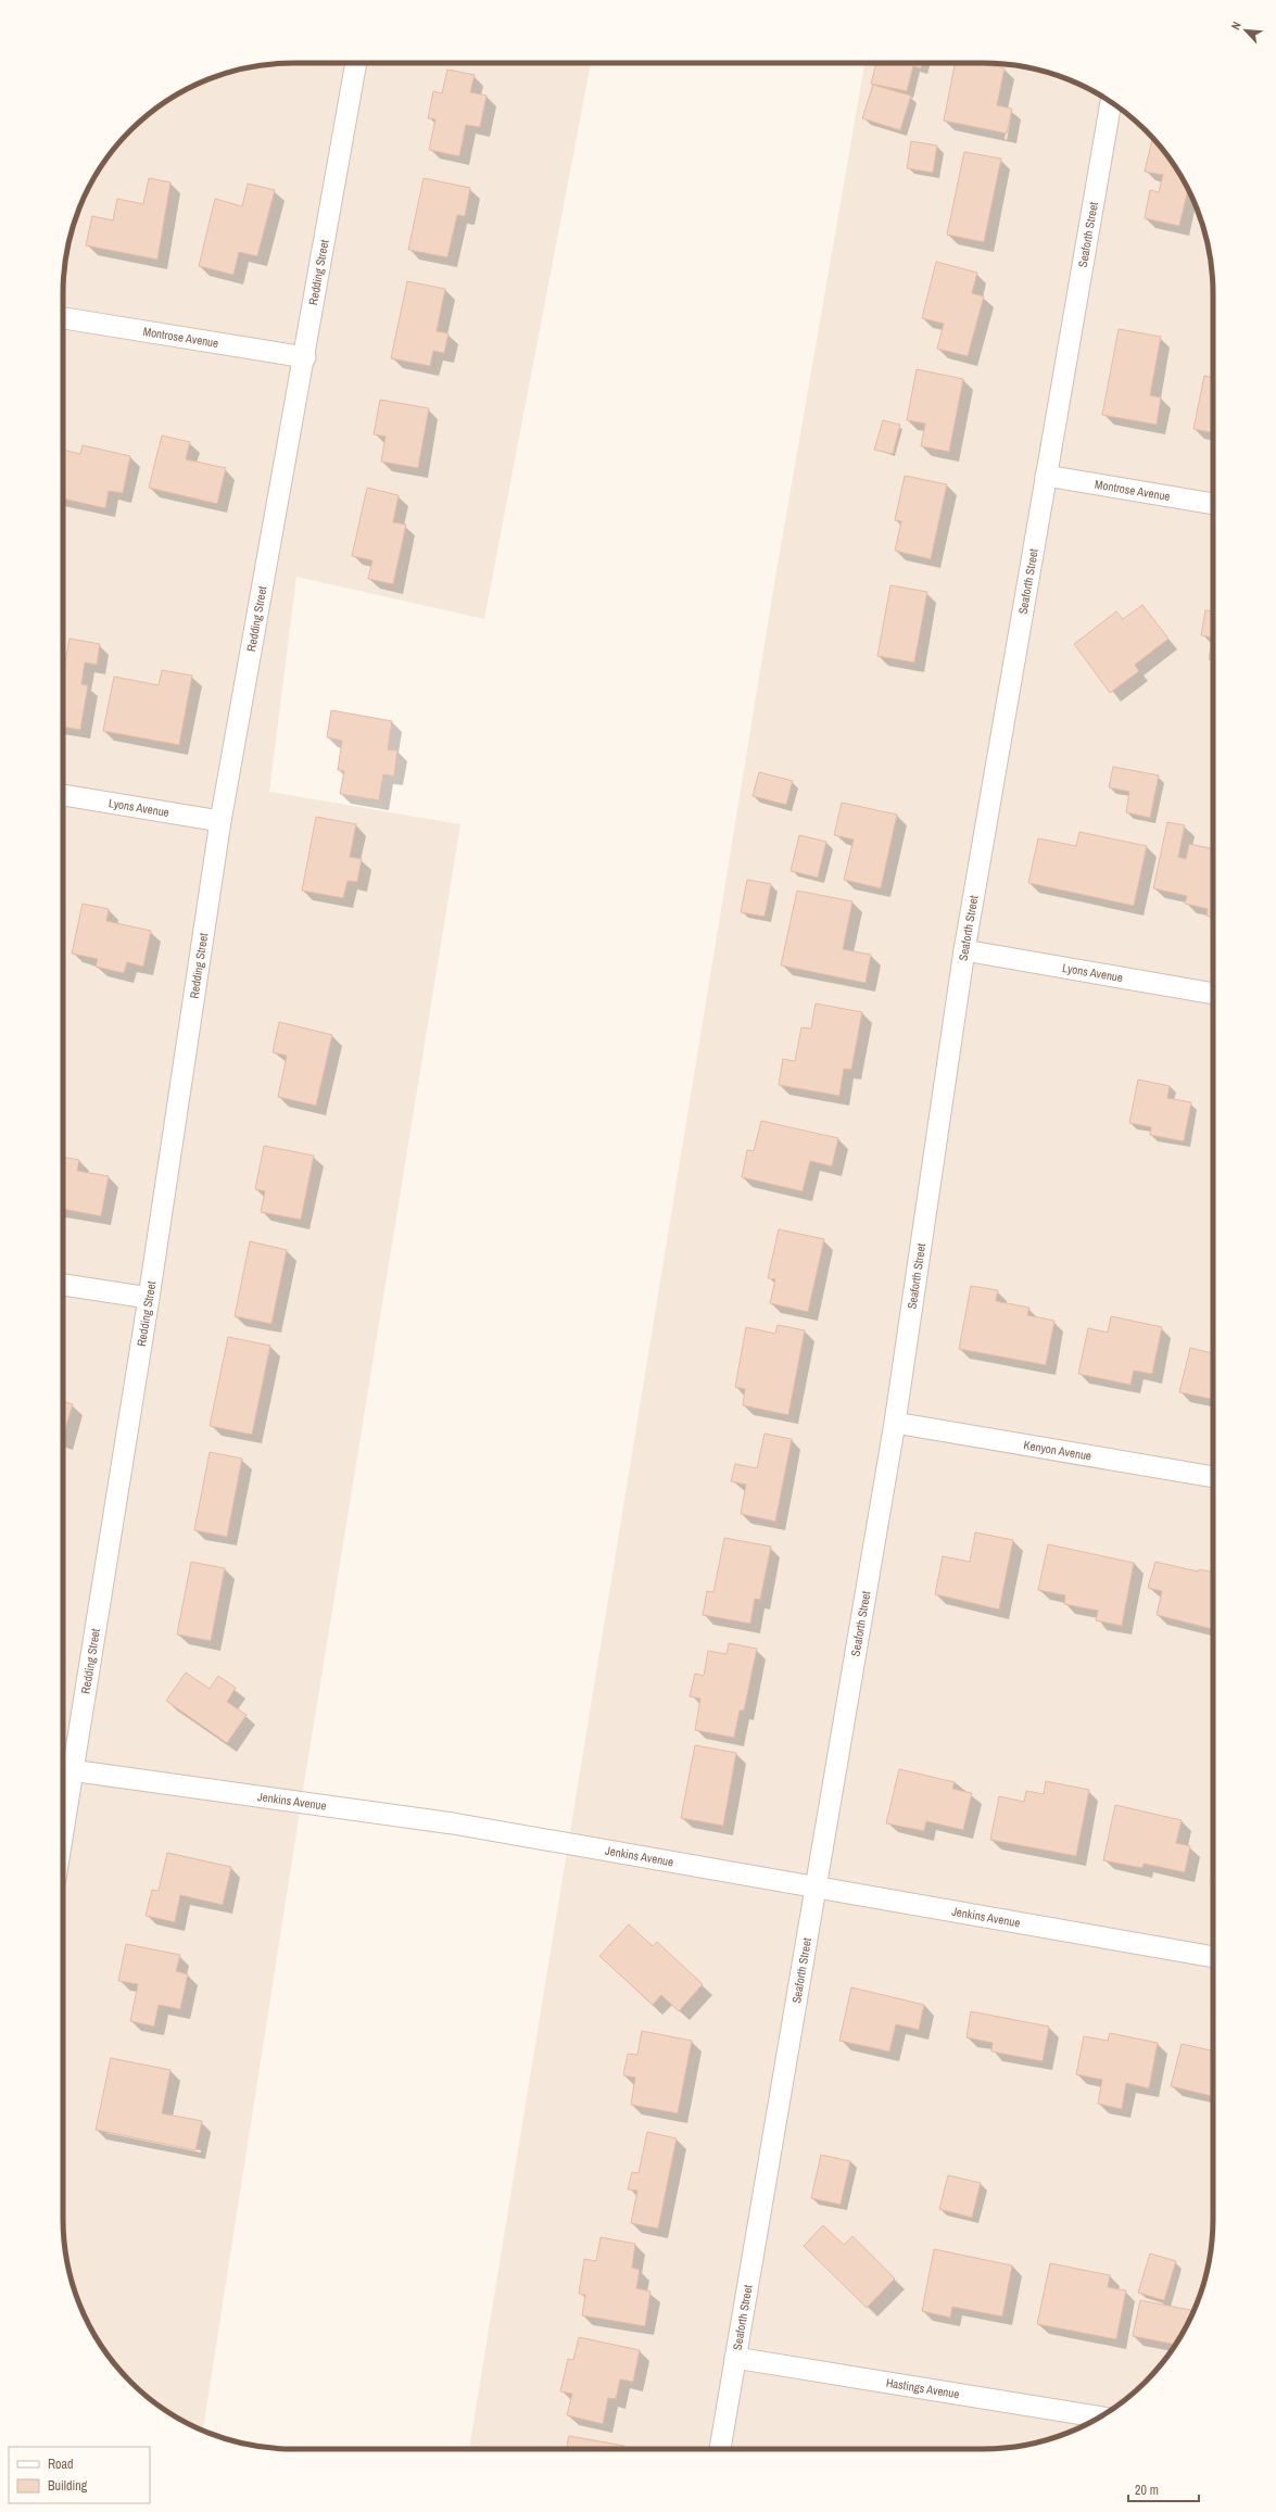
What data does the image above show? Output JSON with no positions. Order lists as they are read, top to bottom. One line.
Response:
{"streets":{"street":["Seaforth Street","Redding Street","Montrose Avenue","Lyons Avenue","Kenyon Avenue","Jenkins Avenue","Hastings Avenue"]},"crossings":[["Seaforth Street","Montrose Avenue"],["Seaforth Street","Lyons Avenue"],["Seaforth Street","Kenyon Avenue"],["Seaforth Street","Jenkins Avenue"],["Seaforth Street","Hastings Avenue"],["Redding Street","Montrose Avenue"],["Redding Street","Lyons Avenue"],["Redding Street","Jenkins Avenue"]],"legend":["Road","Building"],"scale_bar":"20 m","north":"top left"}
